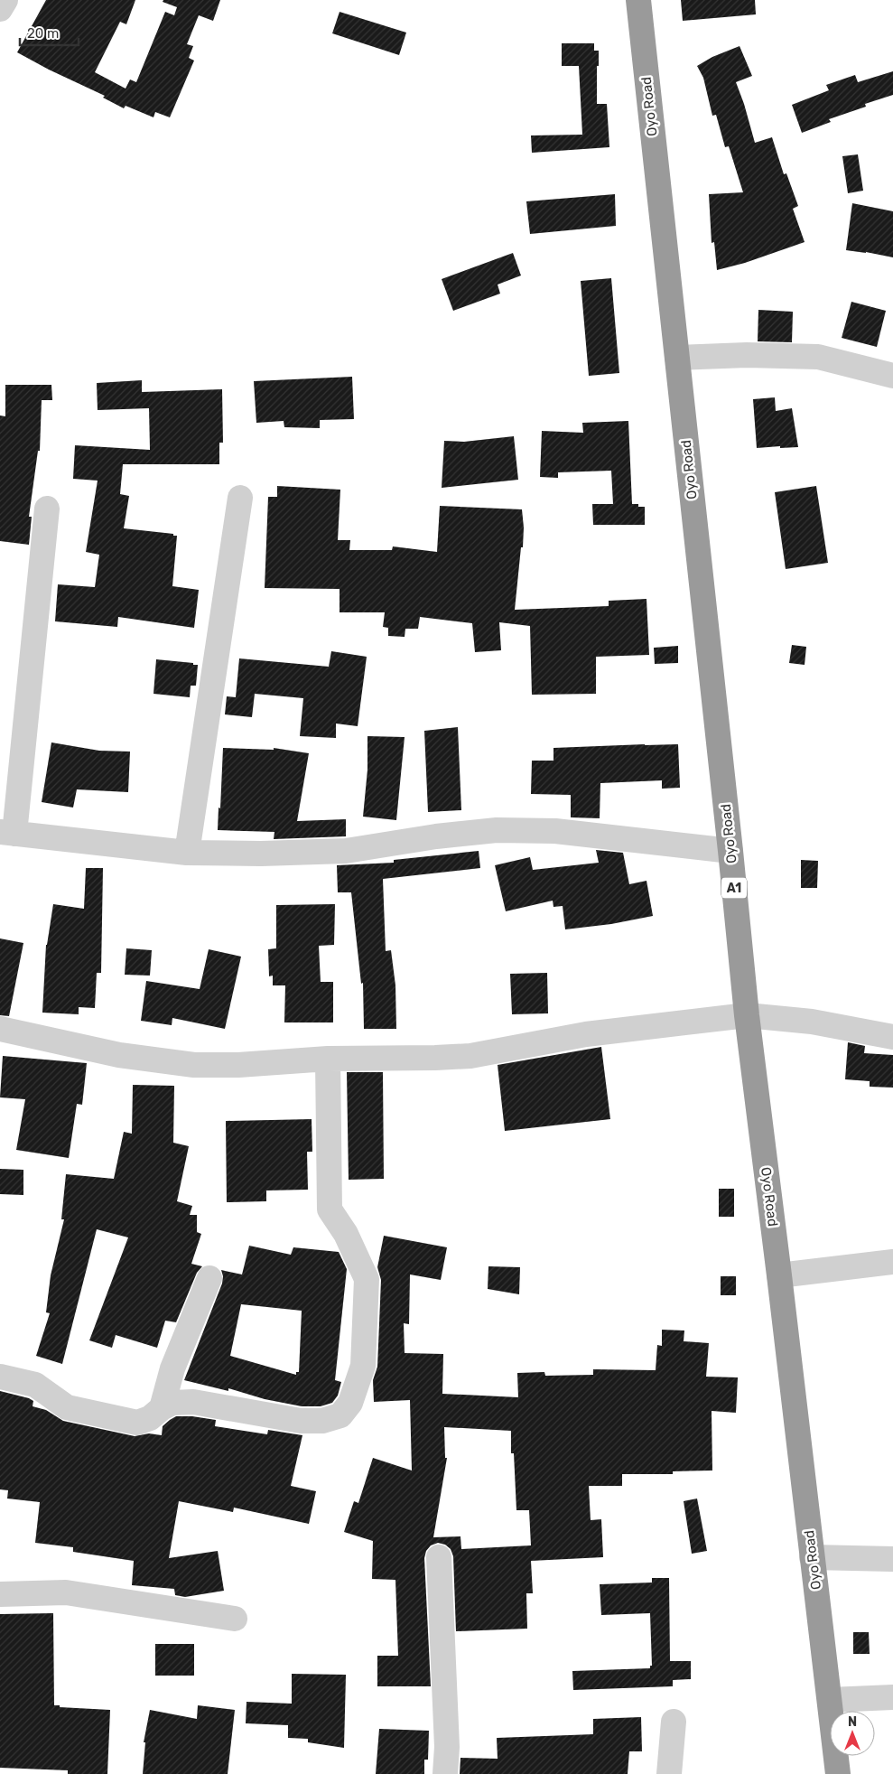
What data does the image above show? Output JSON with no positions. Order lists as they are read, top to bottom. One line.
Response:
{"streets":{"highway":["Oyo Road","A1"]},"scale_bar":"20 m","north":"top"}
